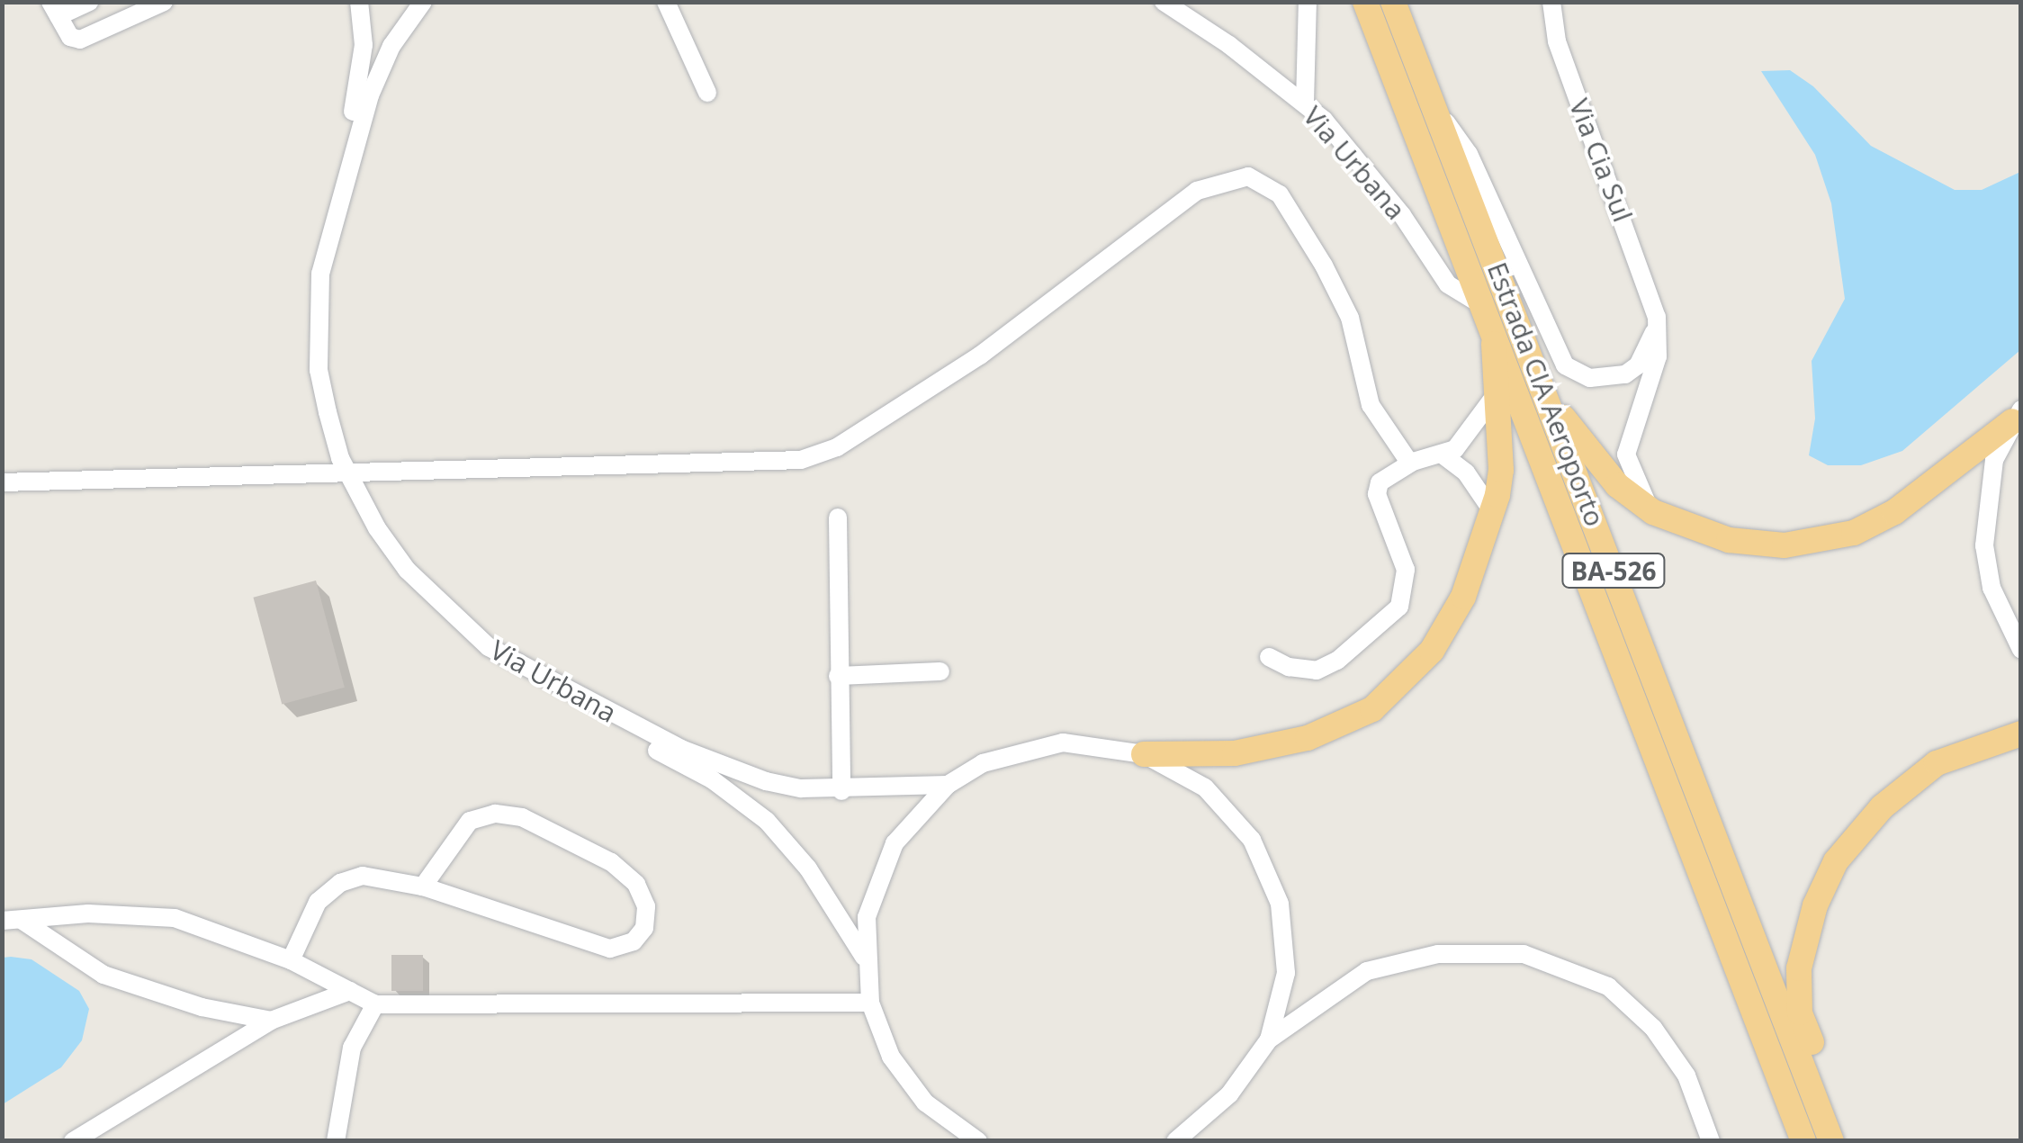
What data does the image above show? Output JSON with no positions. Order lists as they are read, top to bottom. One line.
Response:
{"streets":{"highway":["Estrada CIA Aeroporto","BA-526"],"street":["Via Cia Sul","Via Urbana"]},"crossings":[["Via Urbana","Estrada CIA Aeroporto"]]}
